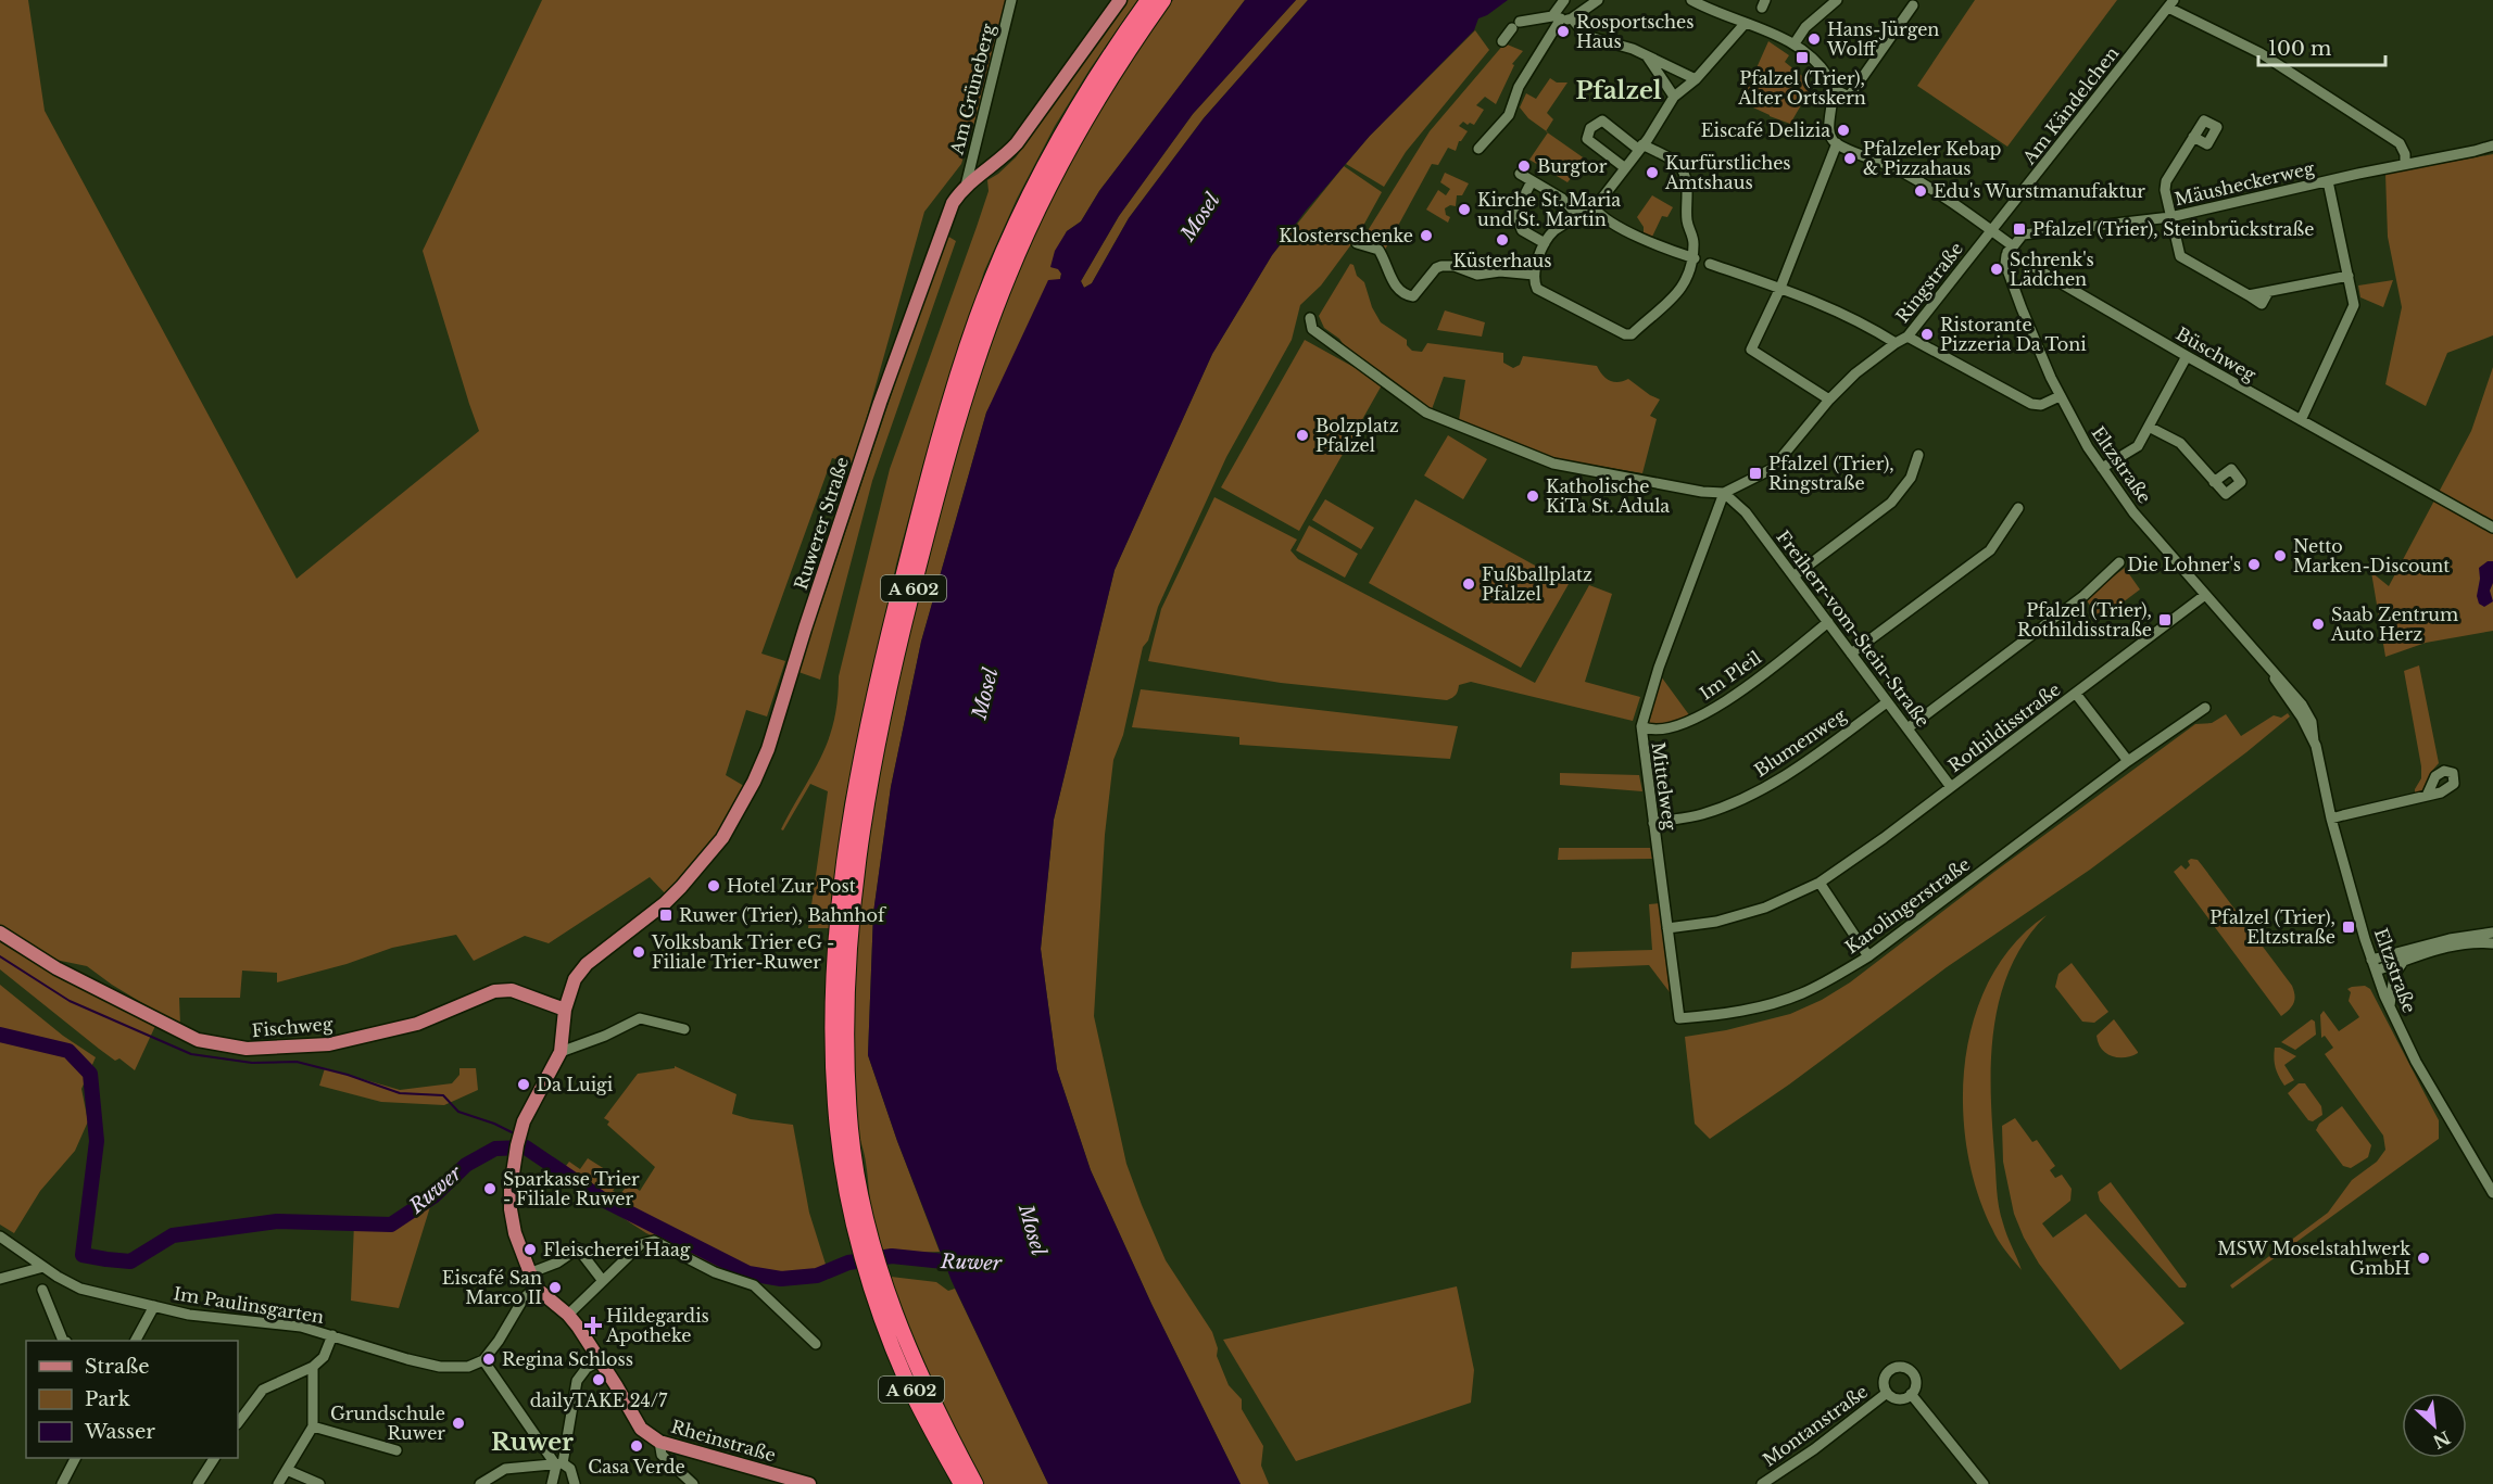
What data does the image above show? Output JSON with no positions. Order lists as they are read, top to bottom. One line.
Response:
{"streets":{"highway":["A 602"],"main road":["Ruwerer Straße","Fischweg","Rheinstraße"],"street":["Am Grüneberg","Am Kändelchen","Mäusheckerweg","Ringstraße","Büschweg","Eltzstraße","Freiherr-vom-Stein-Straße","Im Pleil","Rothildisstraße","Blumenweg","Mittelweg","Karolingerstraße","Im Paulinsgarten","Montanstraße"]},"crossings":[["Am Grüneberg","Ruwerer Straße"],["Am Kändelchen","Ringstraße"],["Am Kändelchen","Büschweg"],["Mäusheckerweg","Büschweg"],["Mäusheckerweg","Eltzstraße"],["Ringstraße","Büschweg"],["Ringstraße","Freiherr-vom-Stein-Straße"],["Ringstraße","Mittelweg"],["Büschweg","Eltzstraße"],["Eltzstraße","Rothildisstraße"],["Ruwerer Straße","Fischweg"],["Ruwerer Straße","Rheinstraße"],["Freiherr-vom-Stein-Straße","Im Pleil"],["Freiherr-vom-Stein-Straße","Rothildisstraße"],["Freiherr-vom-Stein-Straße","Blumenweg"],["Freiherr-vom-Stein-Straße","Mittelweg"],["Im Pleil","Mittelweg"],["Rothildisstraße","Mittelweg"],["Blumenweg","Mittelweg"],["Mittelweg","Karolingerstraße"]],"districts":["Pfalzel","Ruwer"],"water":["Mosel","Ruwer"],"places":{"other":["Rosportsches Haus","Hans-Jürgen Wolff","Eiscafé Delizia","Pfalzeler Kebap & Pizzahaus","Burgtor","Kurfürstliches Amtshaus","Edu's Wurstmanufaktur","Kirche St. Maria und St. Martin","Klosterschenke","Küsterhaus","Schrenk's Lädchen","Ristorante Pizzeria Da Toni","Bolzplatz Pfalzel","Katholische KiTa St. Adula","Netto Marken-Discount","Die Lohner's","Fußballplatz Pfalzel","Saab Zentrum Auto Herz","Hotel Zur Post","Volksbank Trier eG - Filiale Trier-Ruwer","Da Luigi","Sparkasse Trier - Filiale Ruwer","Fleischerei Haag","MSW Moselstahlwerk GmbH","Eiscafé San Marco II","Regina Schloss","dailyTAKE 24/7","Grundschule Ruwer","Casa Verde"],"transit":["Pfalzel (Trier), Alter Ortskern","Pfalzel (Trier), Steinbrückstraße","Pfalzel (Trier), Ringstraße","Pfalzel (Trier), Rothildisstraße","Ruwer (Trier), Bahnhof","Pfalzel (Trier), Eltzstraße"],"health":["Hildegardis Apotheke"]},"legend":["Straße","Park","Wasser"],"scale_bar":"100 m","north":"bottom right"}
